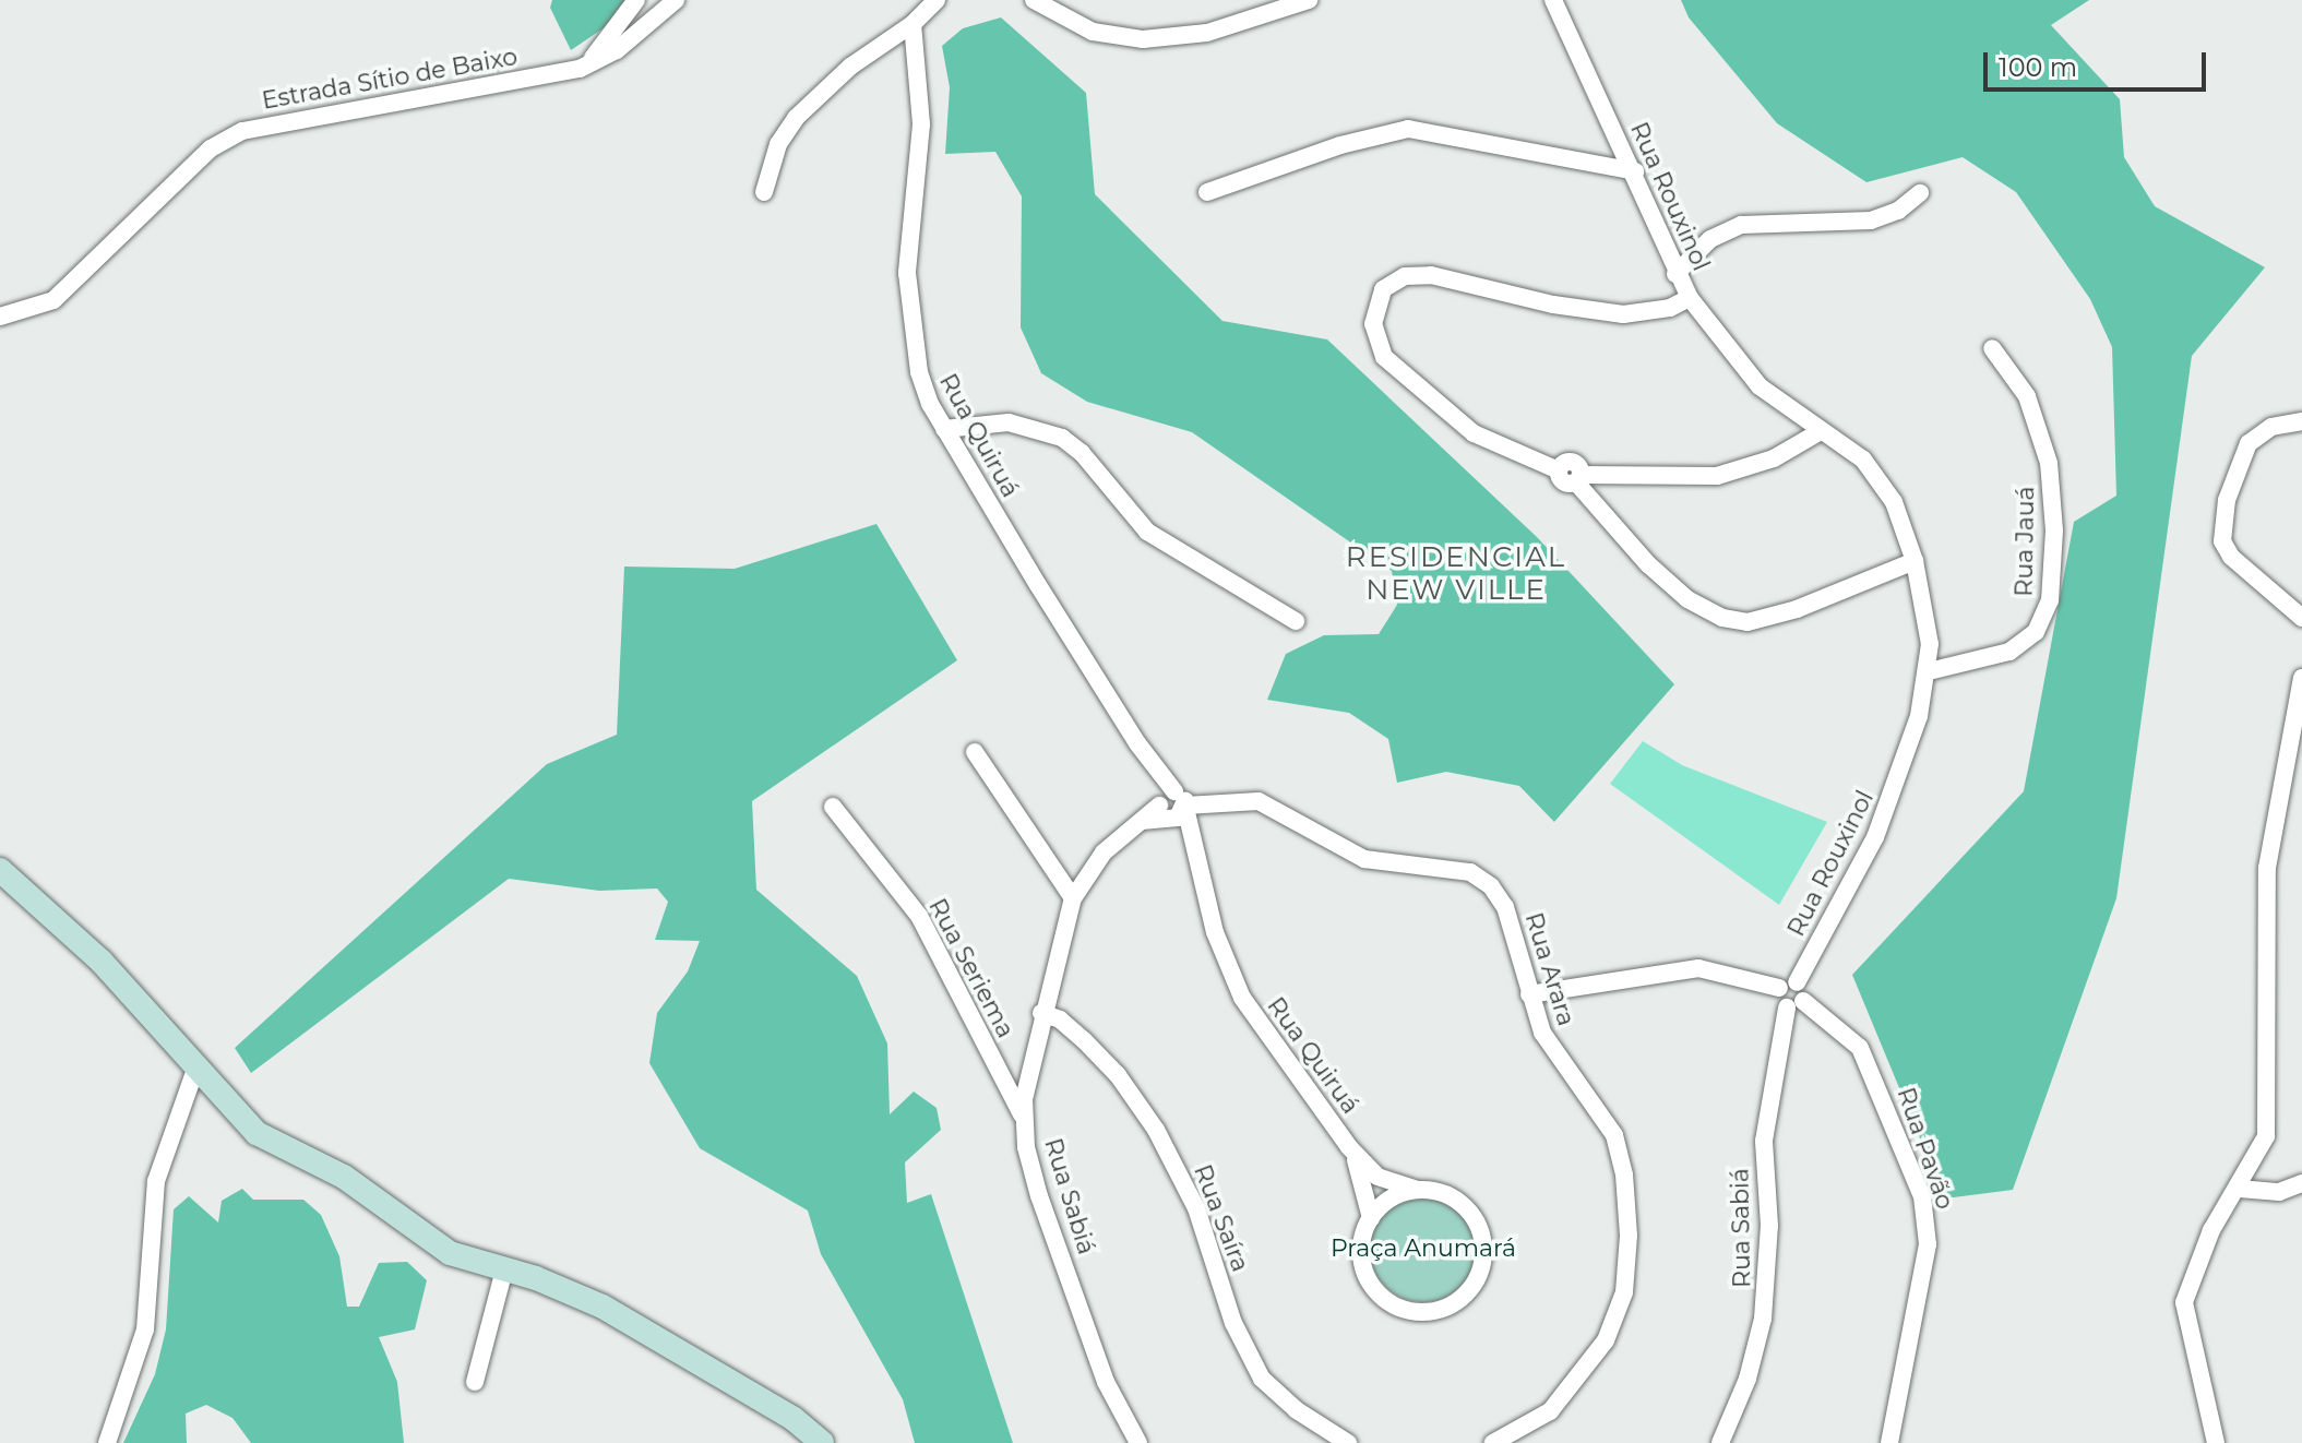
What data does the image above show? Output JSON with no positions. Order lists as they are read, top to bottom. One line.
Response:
{"streets":{"street":["Estrada Sítio de Baixo","Rua Rouxinol","Rua Quiruá","Rua Jauá","Rua Seriema","Rua Arara","Rua Pavão","Rua Sabiá","Rua Saíra"]},"crossings":[["Rua Rouxinol","Rua Jauá"],["Rua Quiruá","Rua Arara"],["Rua Quiruá","Rua Sabiá"],["Rua Seriema","Rua Sabiá"],["Rua Arara","Rua Sabiá"],["Rua Pavão","Rua Sabiá"],["Rua Sabiá","Rua Saíra"]],"districts":["RESIDENCIAL NEW VILLE"],"parks":["Praça Anumará"],"scale_bar":"100 m"}
